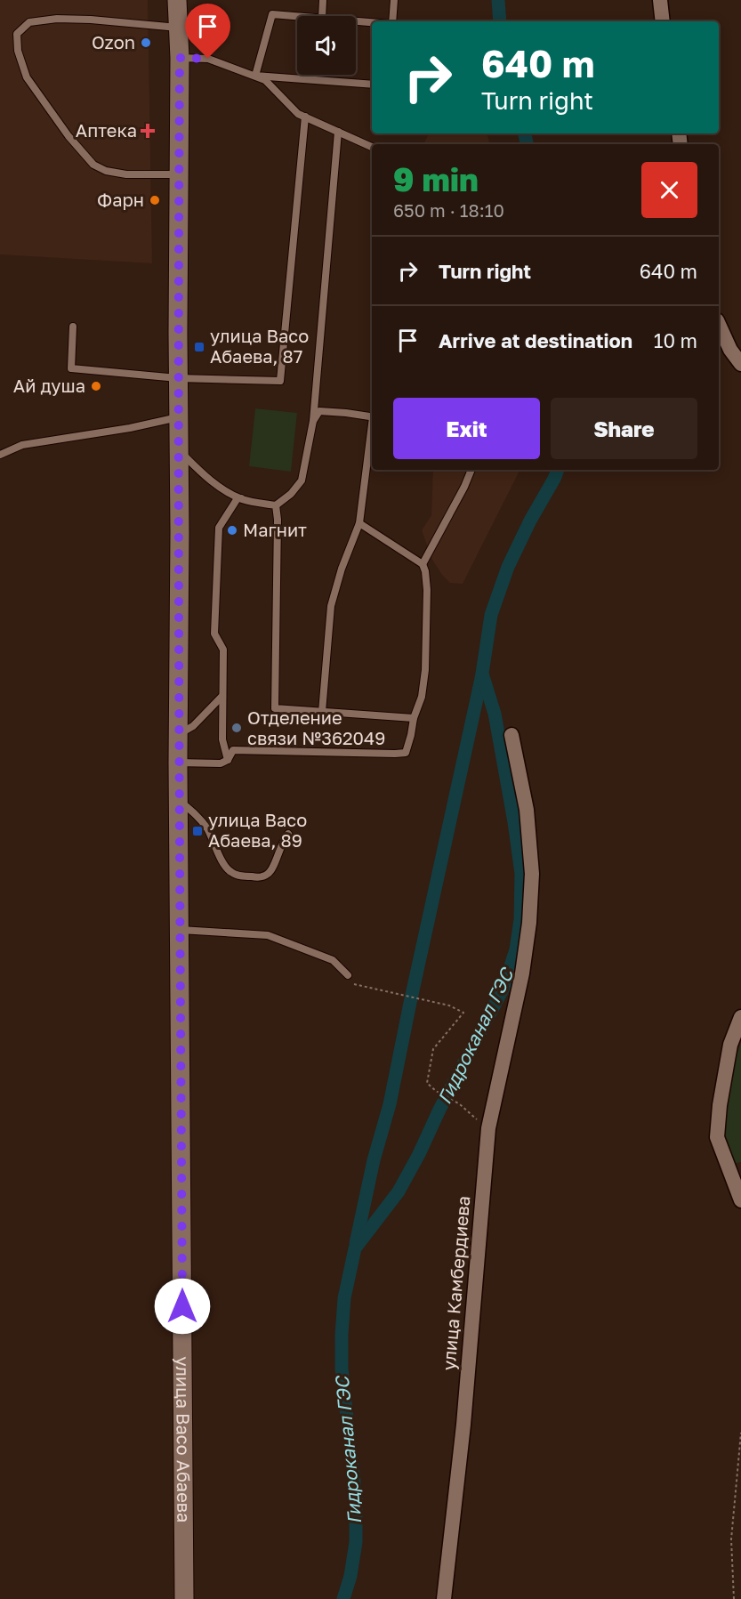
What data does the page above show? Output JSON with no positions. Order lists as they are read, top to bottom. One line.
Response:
{"streets":{"street":["улица Камбердиева","улица Васо Абаева"]},"water":["Гидроканал ГЭС"],"places":{"other":["Ozon","Фарн","Ай душа","Магнит","Отделение связи №362049"],"health":["Аптека"],"transit":["улица Васо Абаева, 87","улица Васо Абаева, 89"]},"page":{"turn":["640 m","Turn right"],"heading":["9 min","650 m · 18:10"],"list":[{"name":"Turn right","value":"640 m"},{"name":"Arrive at destination","value":"10 m"}],"buttons":["Exit","Share"]}}
